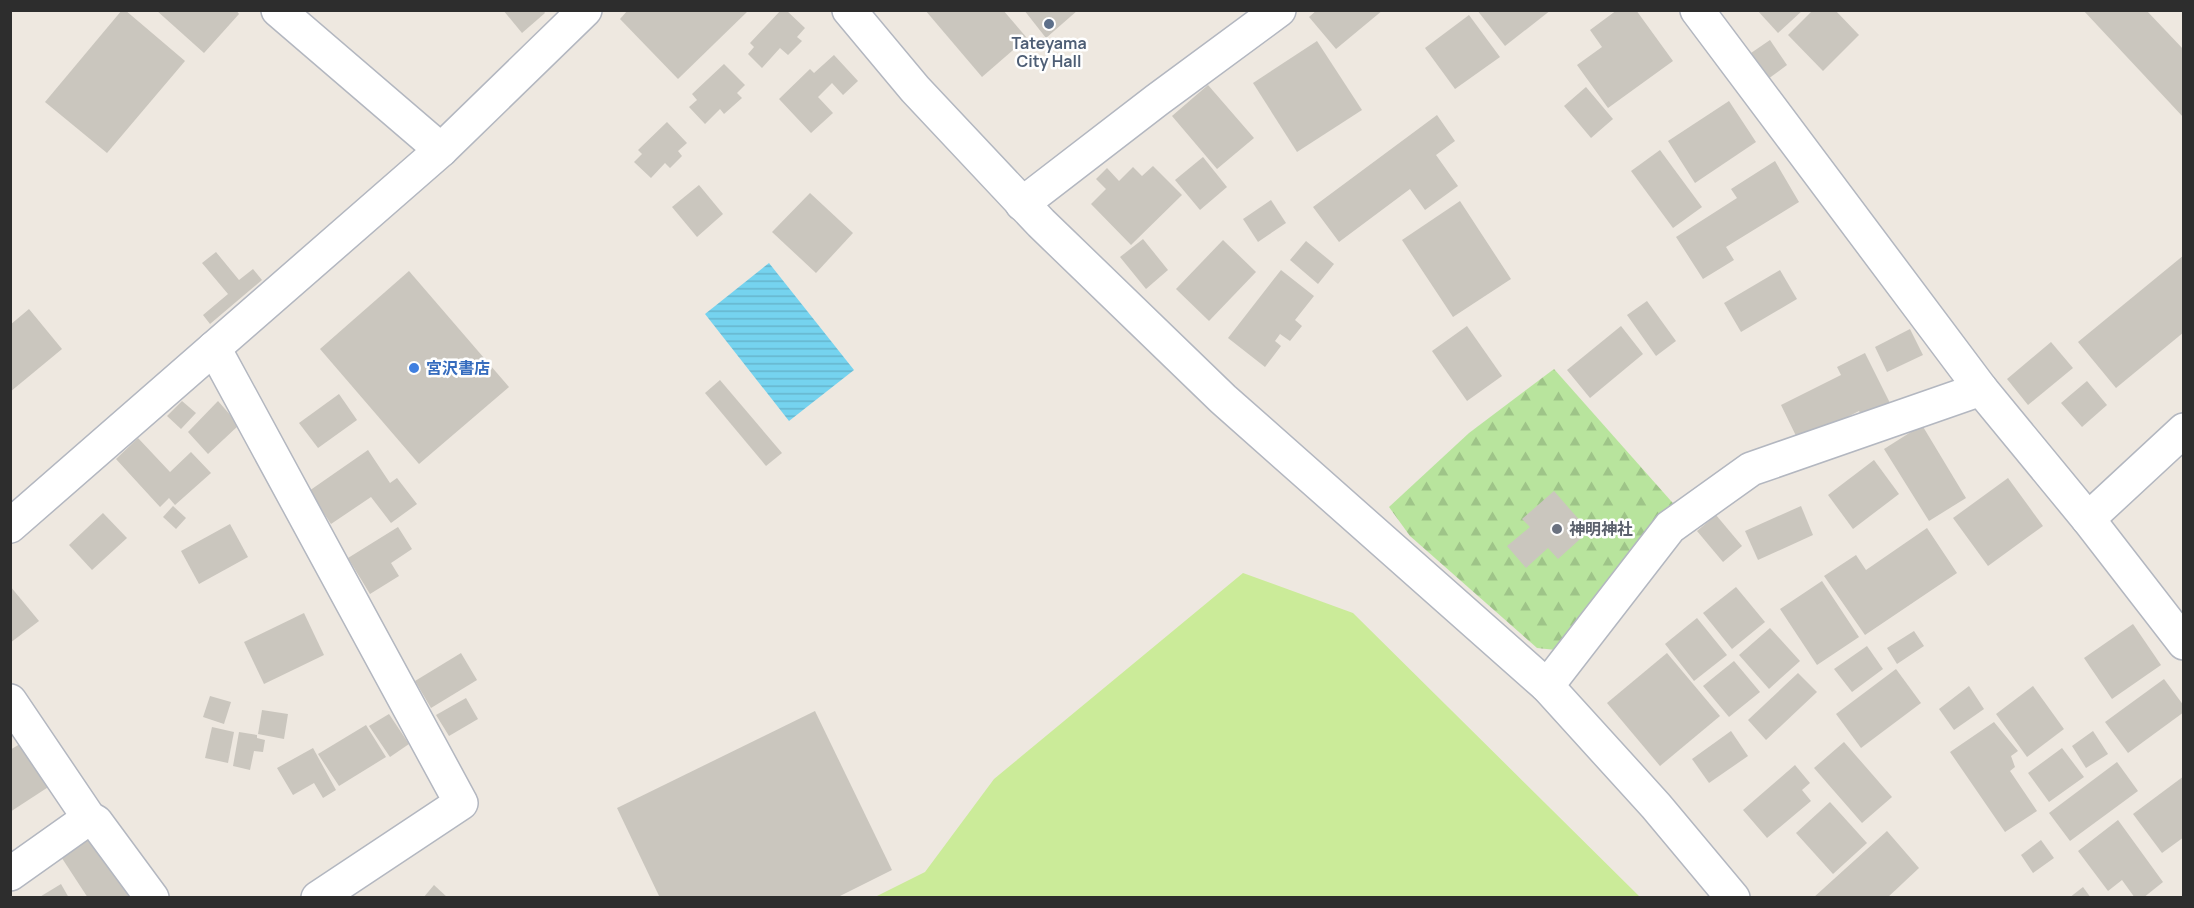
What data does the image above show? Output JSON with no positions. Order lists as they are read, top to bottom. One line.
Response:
{"places":["Tateyama City Hall","宮沢書店","神明神社"]}
